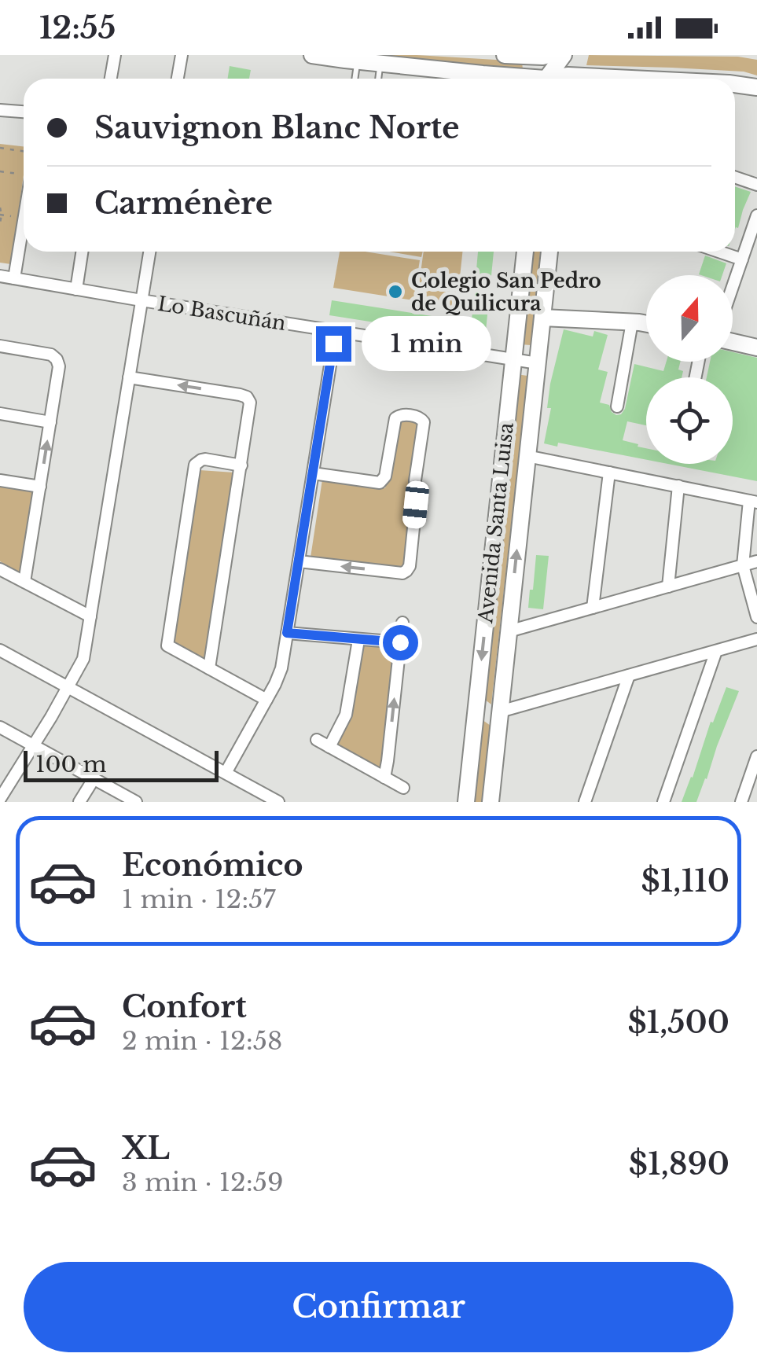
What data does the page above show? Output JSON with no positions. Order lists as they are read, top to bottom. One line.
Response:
{"streets":{"main road":["Avenida Santa Luisa"],"street":["Lo Bascuñán"]},"crossings":[["Lo Bascuñán","Avenida Santa Luisa"]],"places":["Colegio San Pedro de Quilicura"],"scale_bar":"100 m","north":"top","page":{"status":"12:55","banner":["Sauvignon Blanc Norte","Carménère"],"bubble":"1 min","scale":"100 m","list":[{"name":"Económico","note":"1 min · 12:57","value":"$1,110"},{"name":"Confort","note":"2 min · 12:58","value":"$1,500"},{"name":"XL","note":"3 min · 12:59","value":"$1,890"}],"buttons":"Confirmar"}}
